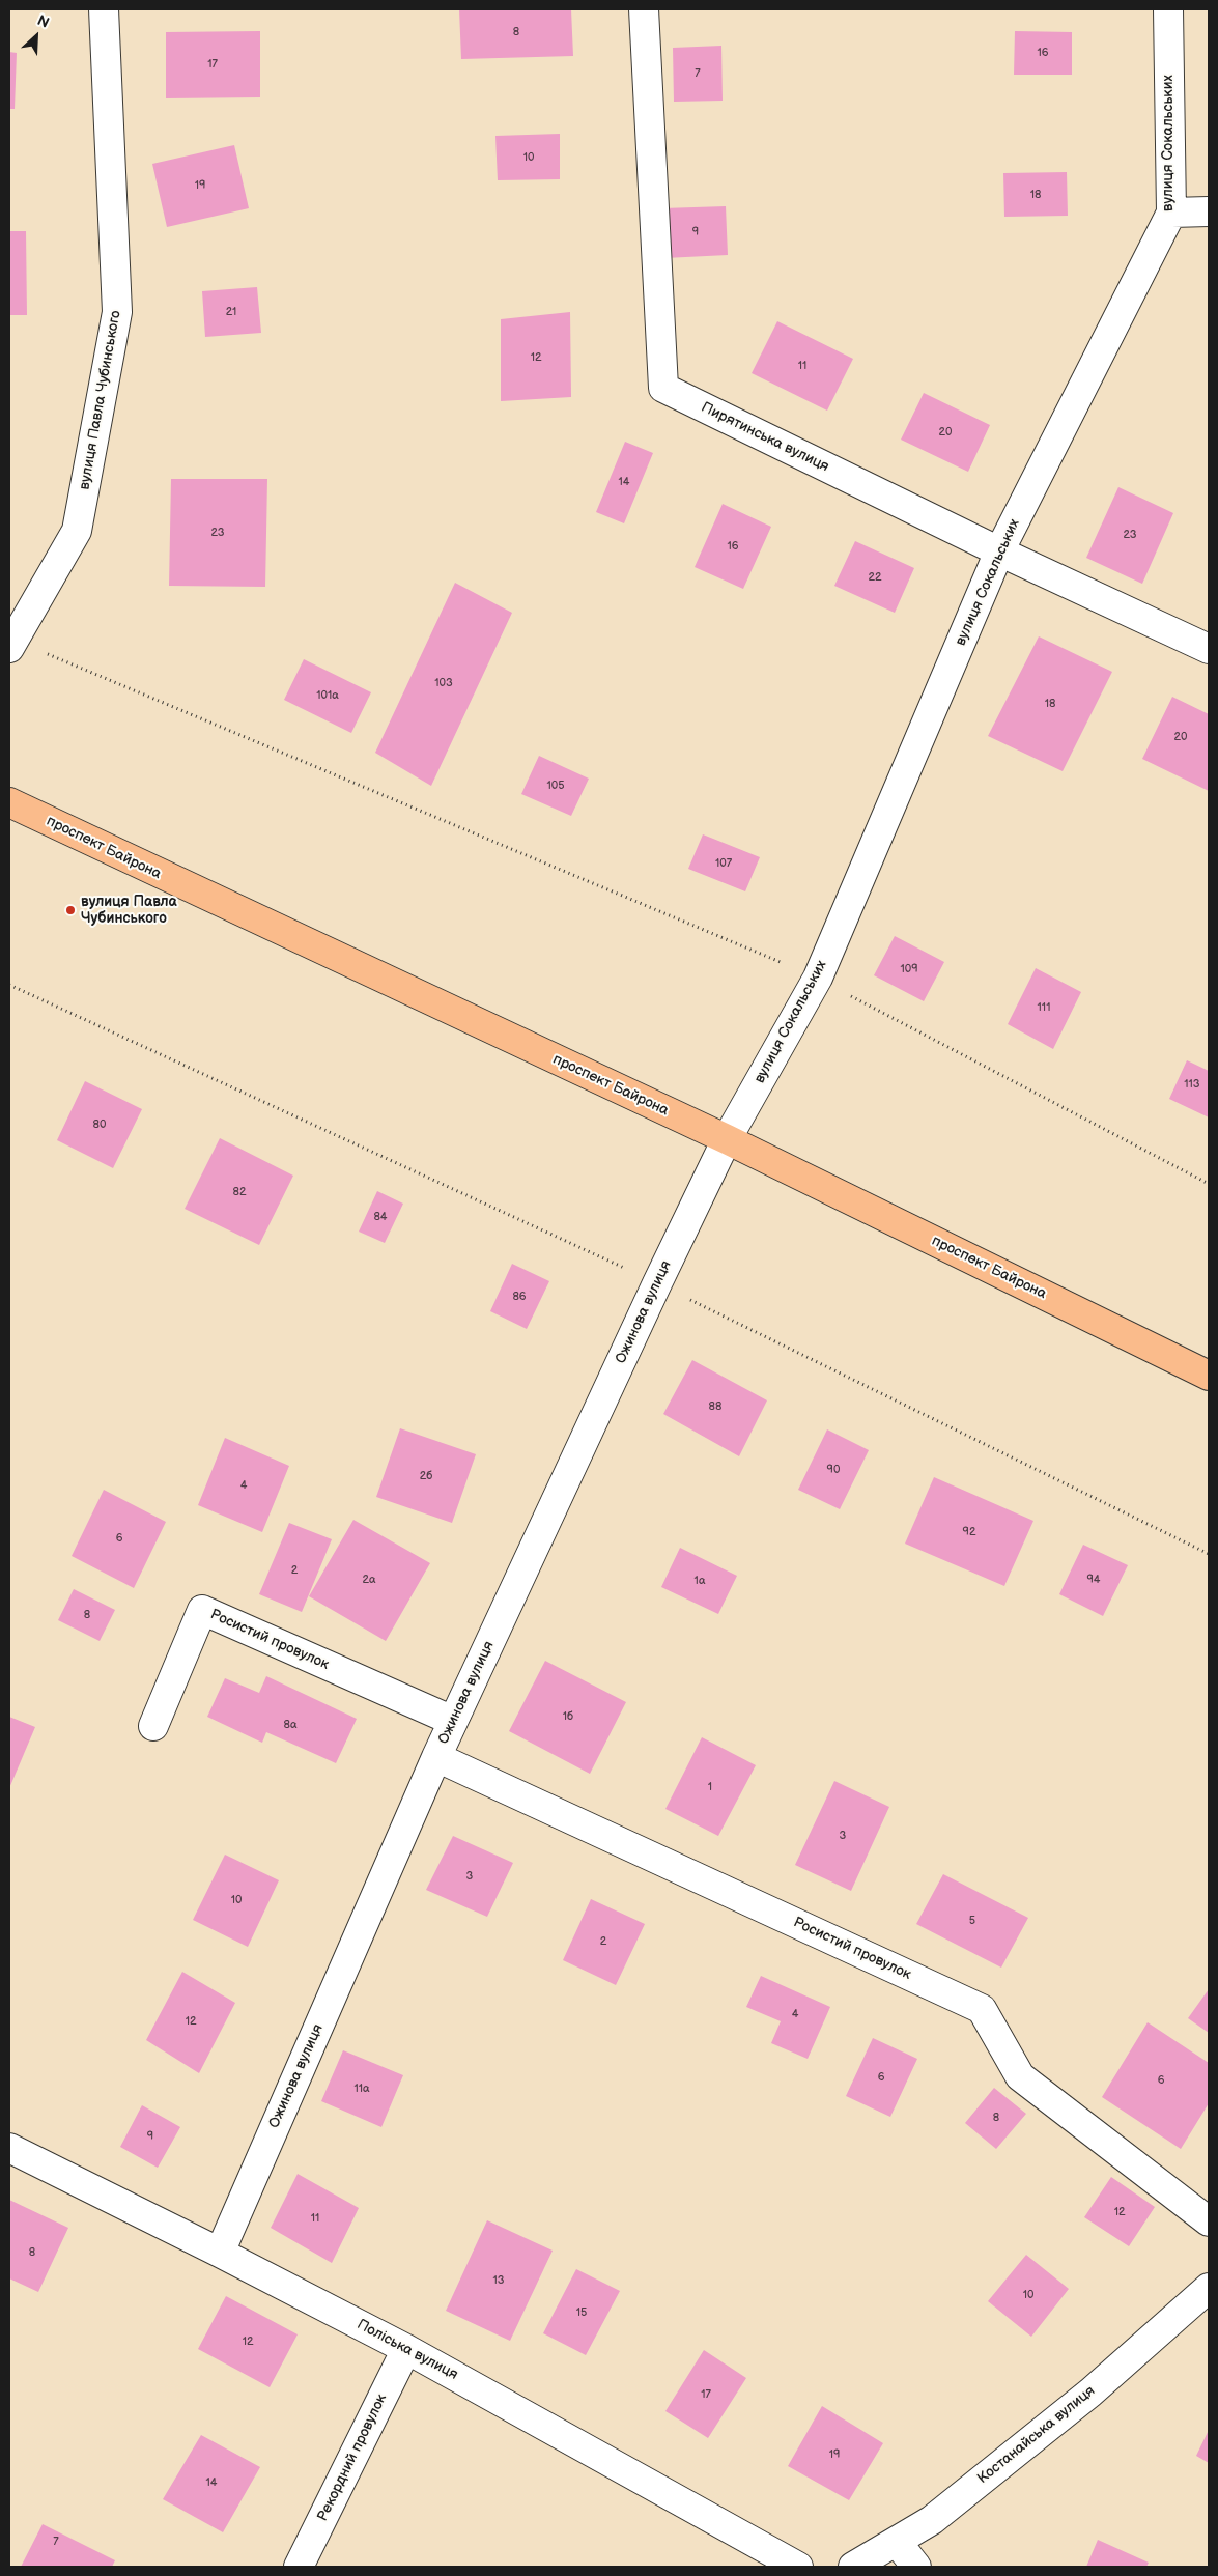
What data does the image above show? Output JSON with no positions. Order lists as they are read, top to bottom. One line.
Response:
{"streets":{"main road":["проспект Байрона"],"street":["вулиця Сокальських","вулиця Павла Чубинського","Пирятинська вулиця","Ожинова вулиця","Росистий провулок","Поліська вулиця","Костанайська вулиця","Рекордний провулок"]},"crossings":[["вулиця Сокальських","Пирятинська вулиця"],["вулиця Сокальських","проспект Байрона"],["вулиця Сокальських","Ожинова вулиця"],["проспект Байрона","Ожинова вулиця"],["Ожинова вулиця","Росистий провулок"],["Ожинова вулиця","Поліська вулиця"],["Поліська вулиця","Рекордний провулок"]],"places":["вулиця Павла Чубинського"],"house_numbers":["8","16","17","7","10","19","18","9","21","12","11","20","14","23","23","16","22","103","101а","18","20","105","107","109","111","113","80","82","84","86","88","90","2б","4","92","6","2","2а","94","1а","8","1б","8а","1","3","3","10","5","2","4","12","6","6","11а","8","9","12","11","8","13","10","15","12","17","19","14","7"],"north":"top right"}
